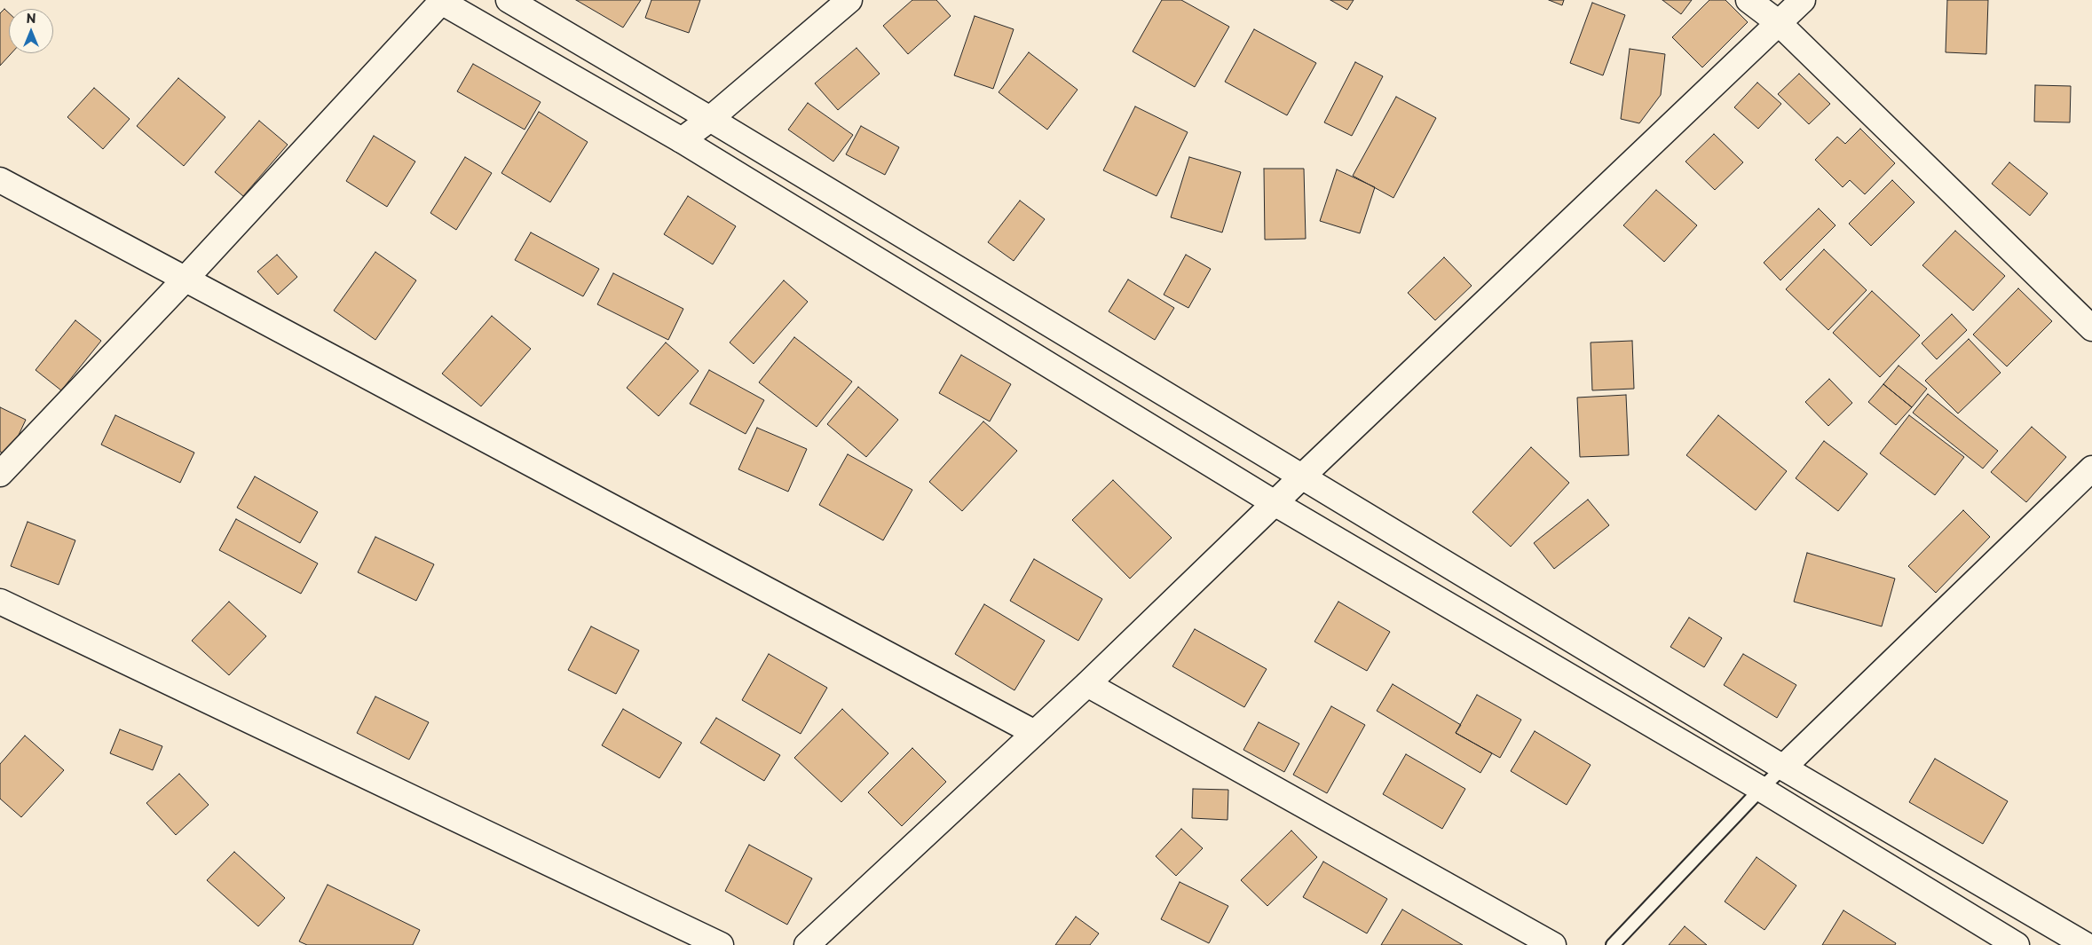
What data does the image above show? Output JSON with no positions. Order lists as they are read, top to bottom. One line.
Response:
{"north":"top"}
